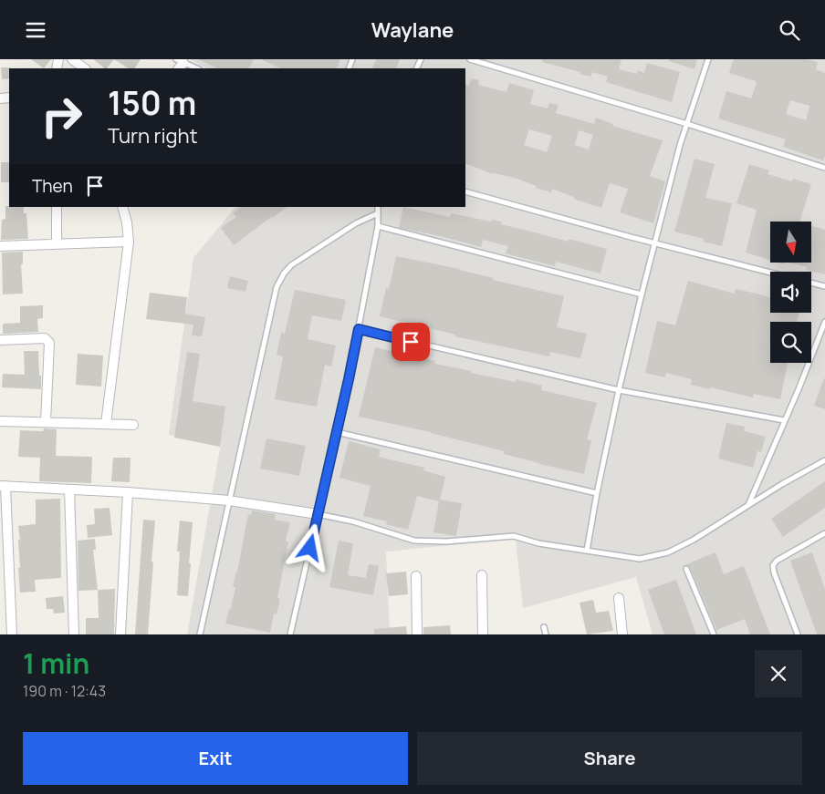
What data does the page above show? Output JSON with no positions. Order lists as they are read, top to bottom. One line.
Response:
{"north":"bottom","page":{"header":"Waylane","turn":["150 m","Turn right"],"then":"Then","heading":["1 min","190 m · 12:43"],"buttons":["Exit","Share"]}}
